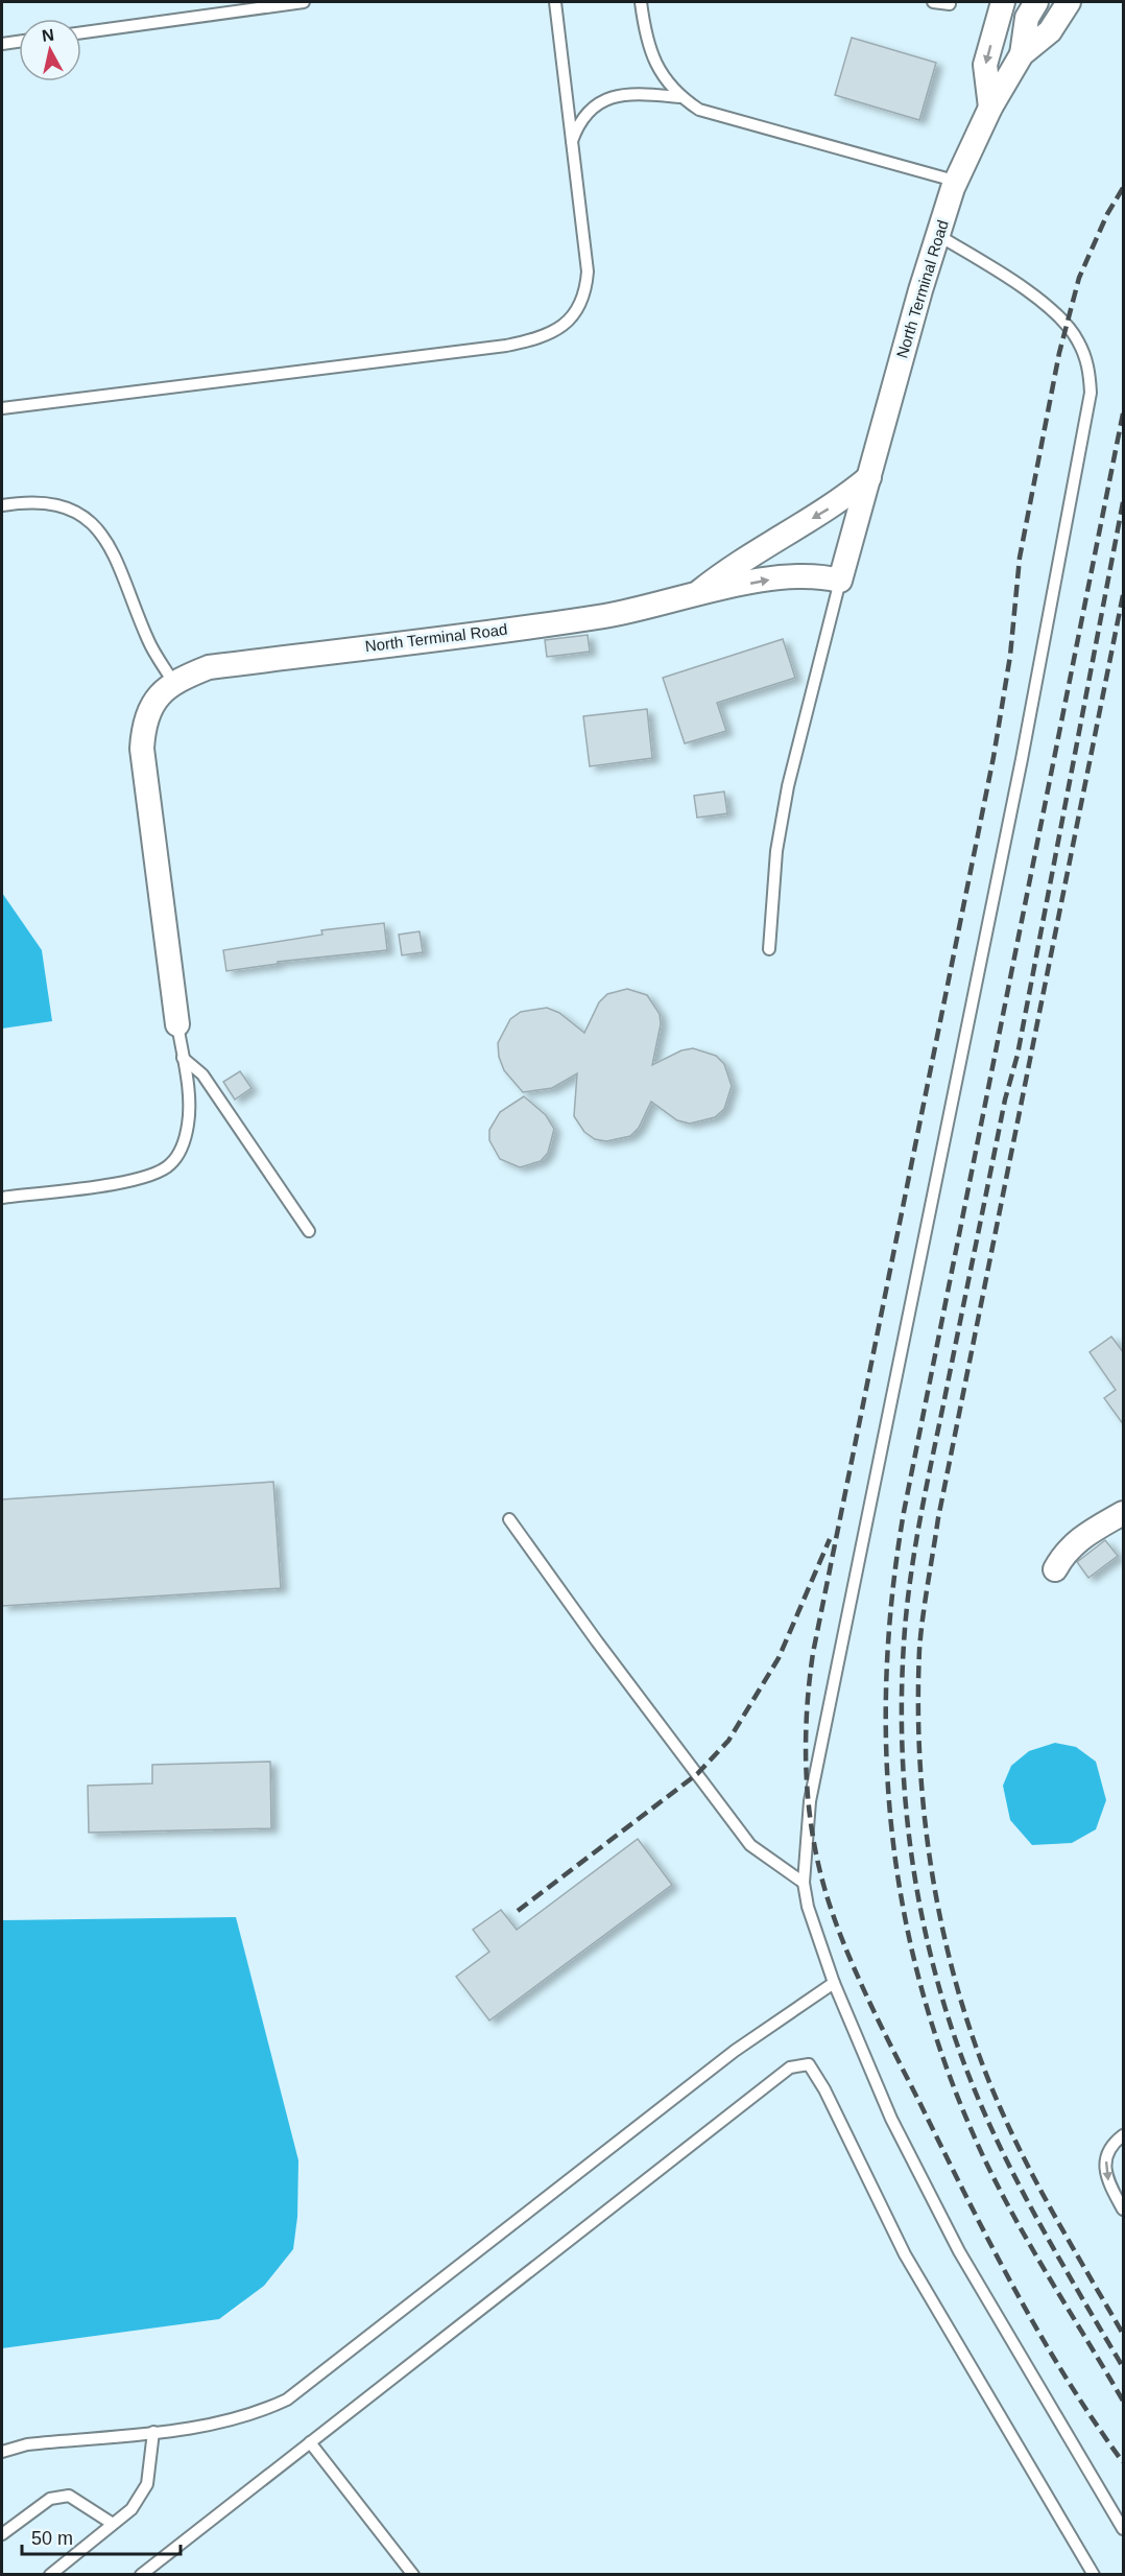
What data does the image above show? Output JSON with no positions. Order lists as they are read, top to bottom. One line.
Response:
{"streets":{"street":["North Terminal Road"]},"scale_bar":"50 m","north":"top"}
